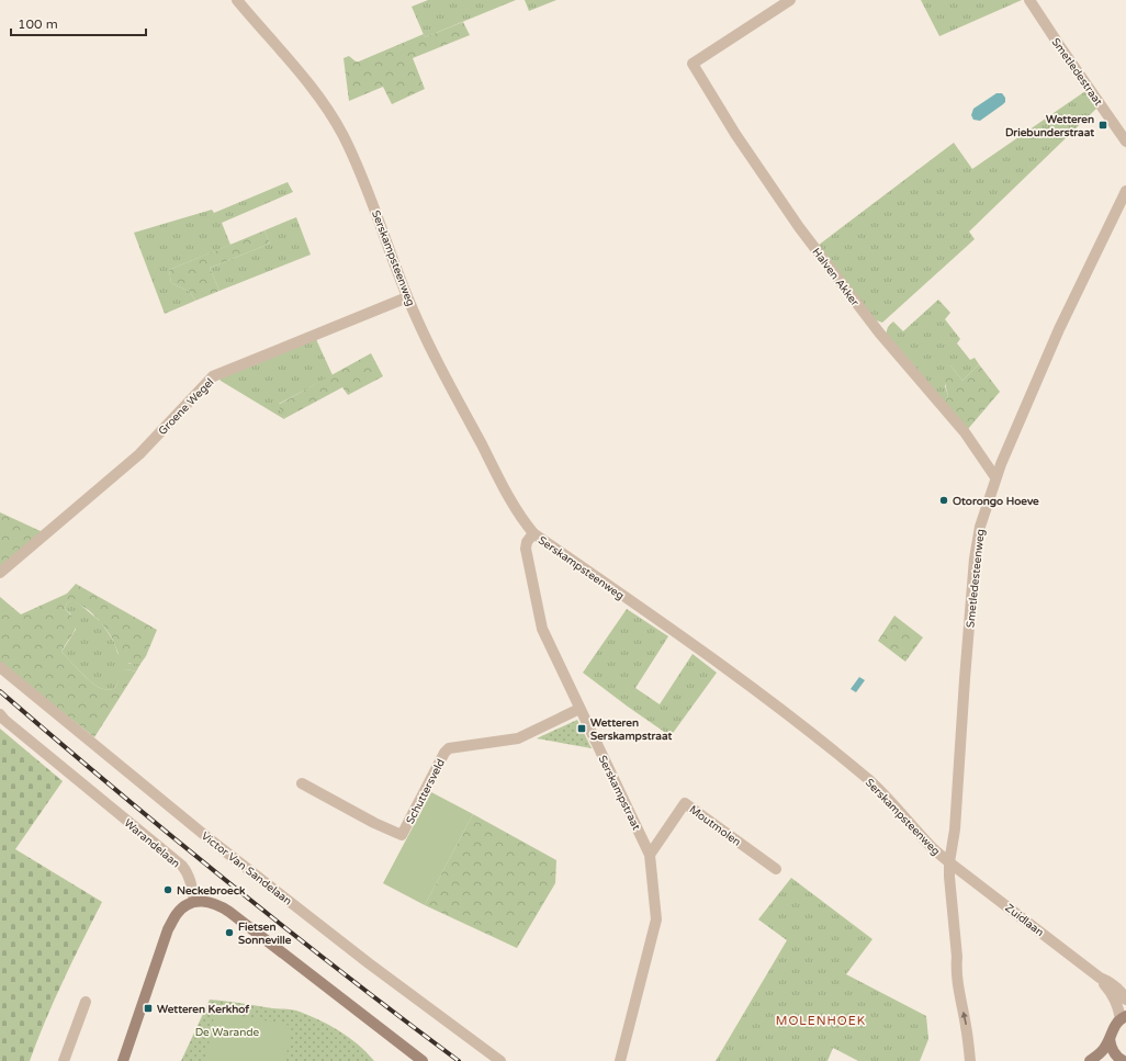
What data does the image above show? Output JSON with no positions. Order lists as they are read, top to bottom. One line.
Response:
{"streets":{"street":["Smetledestraat","Serskampsteenweg","Halven Akker","Groene Wegel","Smetledesteenweg","Schuttersveld","Serskampstraat","Moutmolen","Warandelaan","Victor Van Sandelaan","Zuidlaan"]},"crossings":[["Serskampsteenweg","Groene Wegel"],["Serskampsteenweg","Smetledesteenweg"],["Serskampsteenweg","Serskampstraat"],["Serskampsteenweg","Zuidlaan"],["Halven Akker","Smetledesteenweg"],["Smetledesteenweg","Zuidlaan"],["Schuttersveld","Serskampstraat"],["Serskampstraat","Moutmolen"]],"districts":["MOLENHOEK"],"parks":["De Warande"],"places":{"transit":["Wetteren Driebunderstraat","Wetteren Serskampstraat","Wetteren Kerkhof"],"other":["Otorongo Hoeve","Neckebroeck","Fietsen Sonneville"]},"scale_bar":"100 m"}
